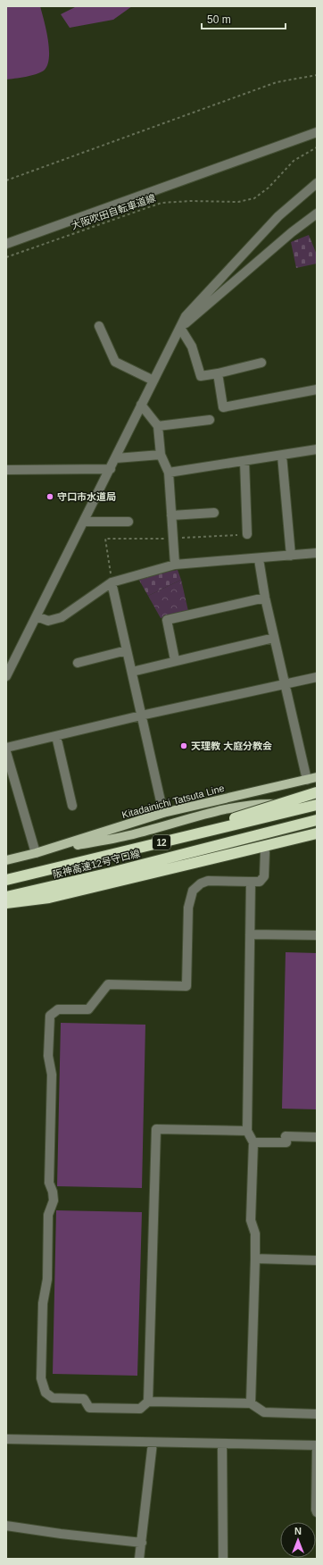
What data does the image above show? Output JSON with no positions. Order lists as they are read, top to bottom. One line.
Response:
{"streets":{"highway":["12","阪神高速12号守口線"],"main road":["Kitadainichi Tatsuta Line"],"path":["大阪吹田自転車道線"]},"places":["守口市水道局","天理教 大庭分教会"],"scale_bar":"50 m","north":"top"}
